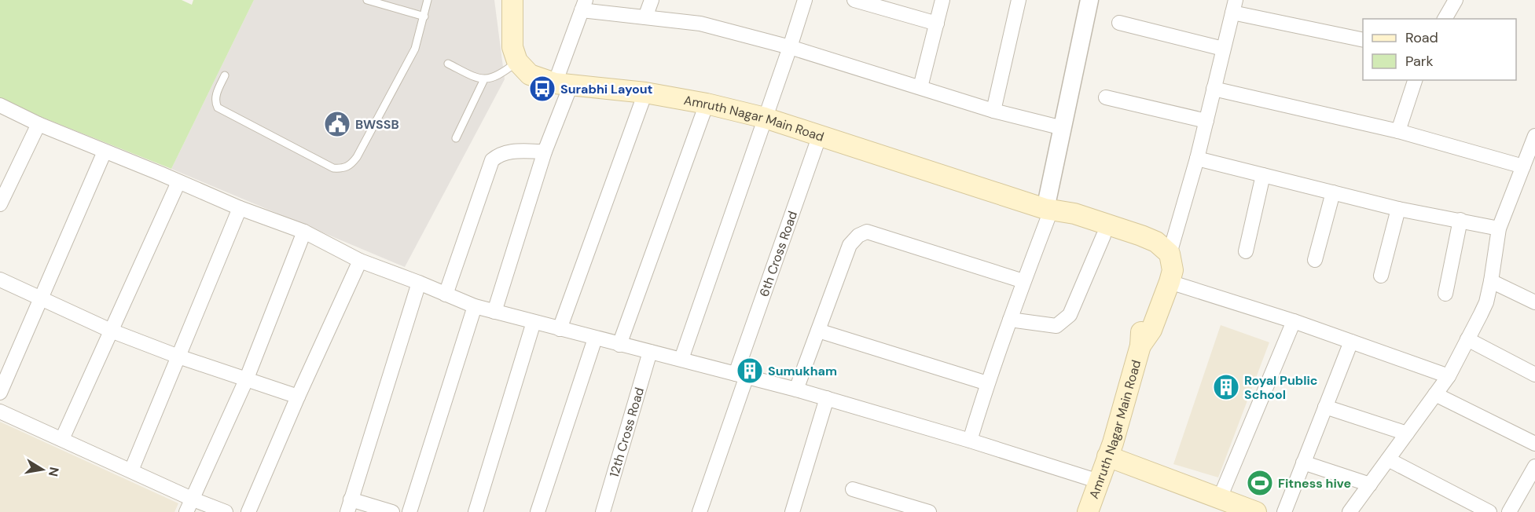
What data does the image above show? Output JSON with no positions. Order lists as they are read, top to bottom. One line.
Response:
{"streets":{"main road":["Amruth Nagar Main Road"],"street":["6th Cross Road","12th Cross Road"]},"crossings":[["Amruth Nagar Main Road","6th Cross Road"]],"places":{"bus stop":["Surabhi Layout"],"public building":["BWSSB"],"building":["Sumukham","Royal Public School"],"sports":["Fitness hive"]},"legend":["Road","Park"],"north":"right"}
